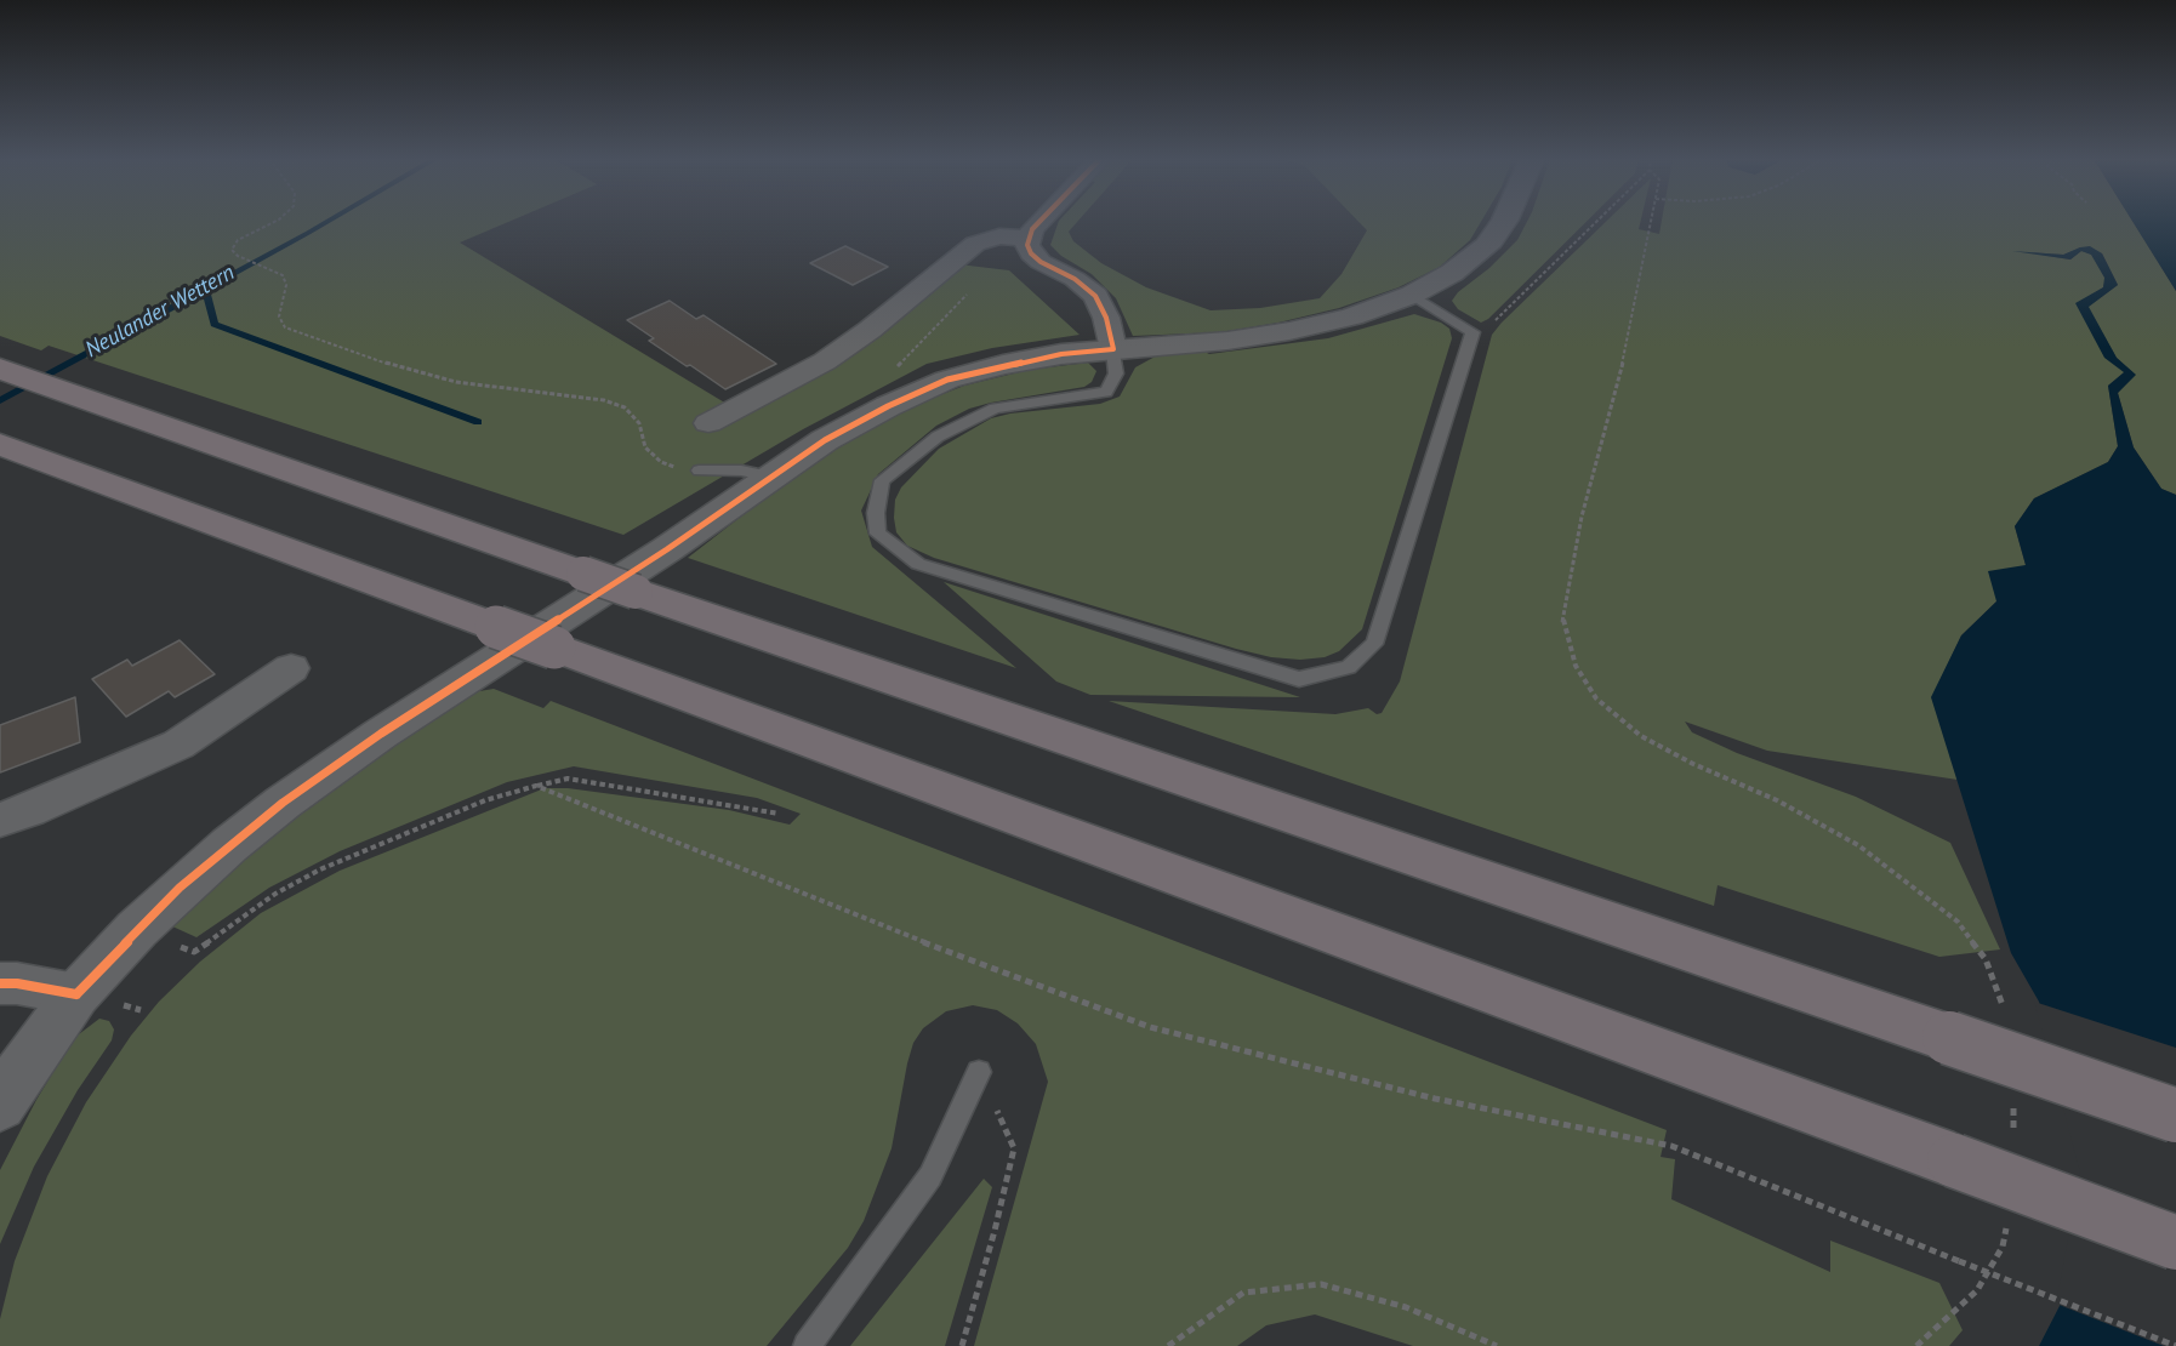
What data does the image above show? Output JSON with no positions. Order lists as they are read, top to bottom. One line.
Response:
{"water":["Neulander Wettern"]}
